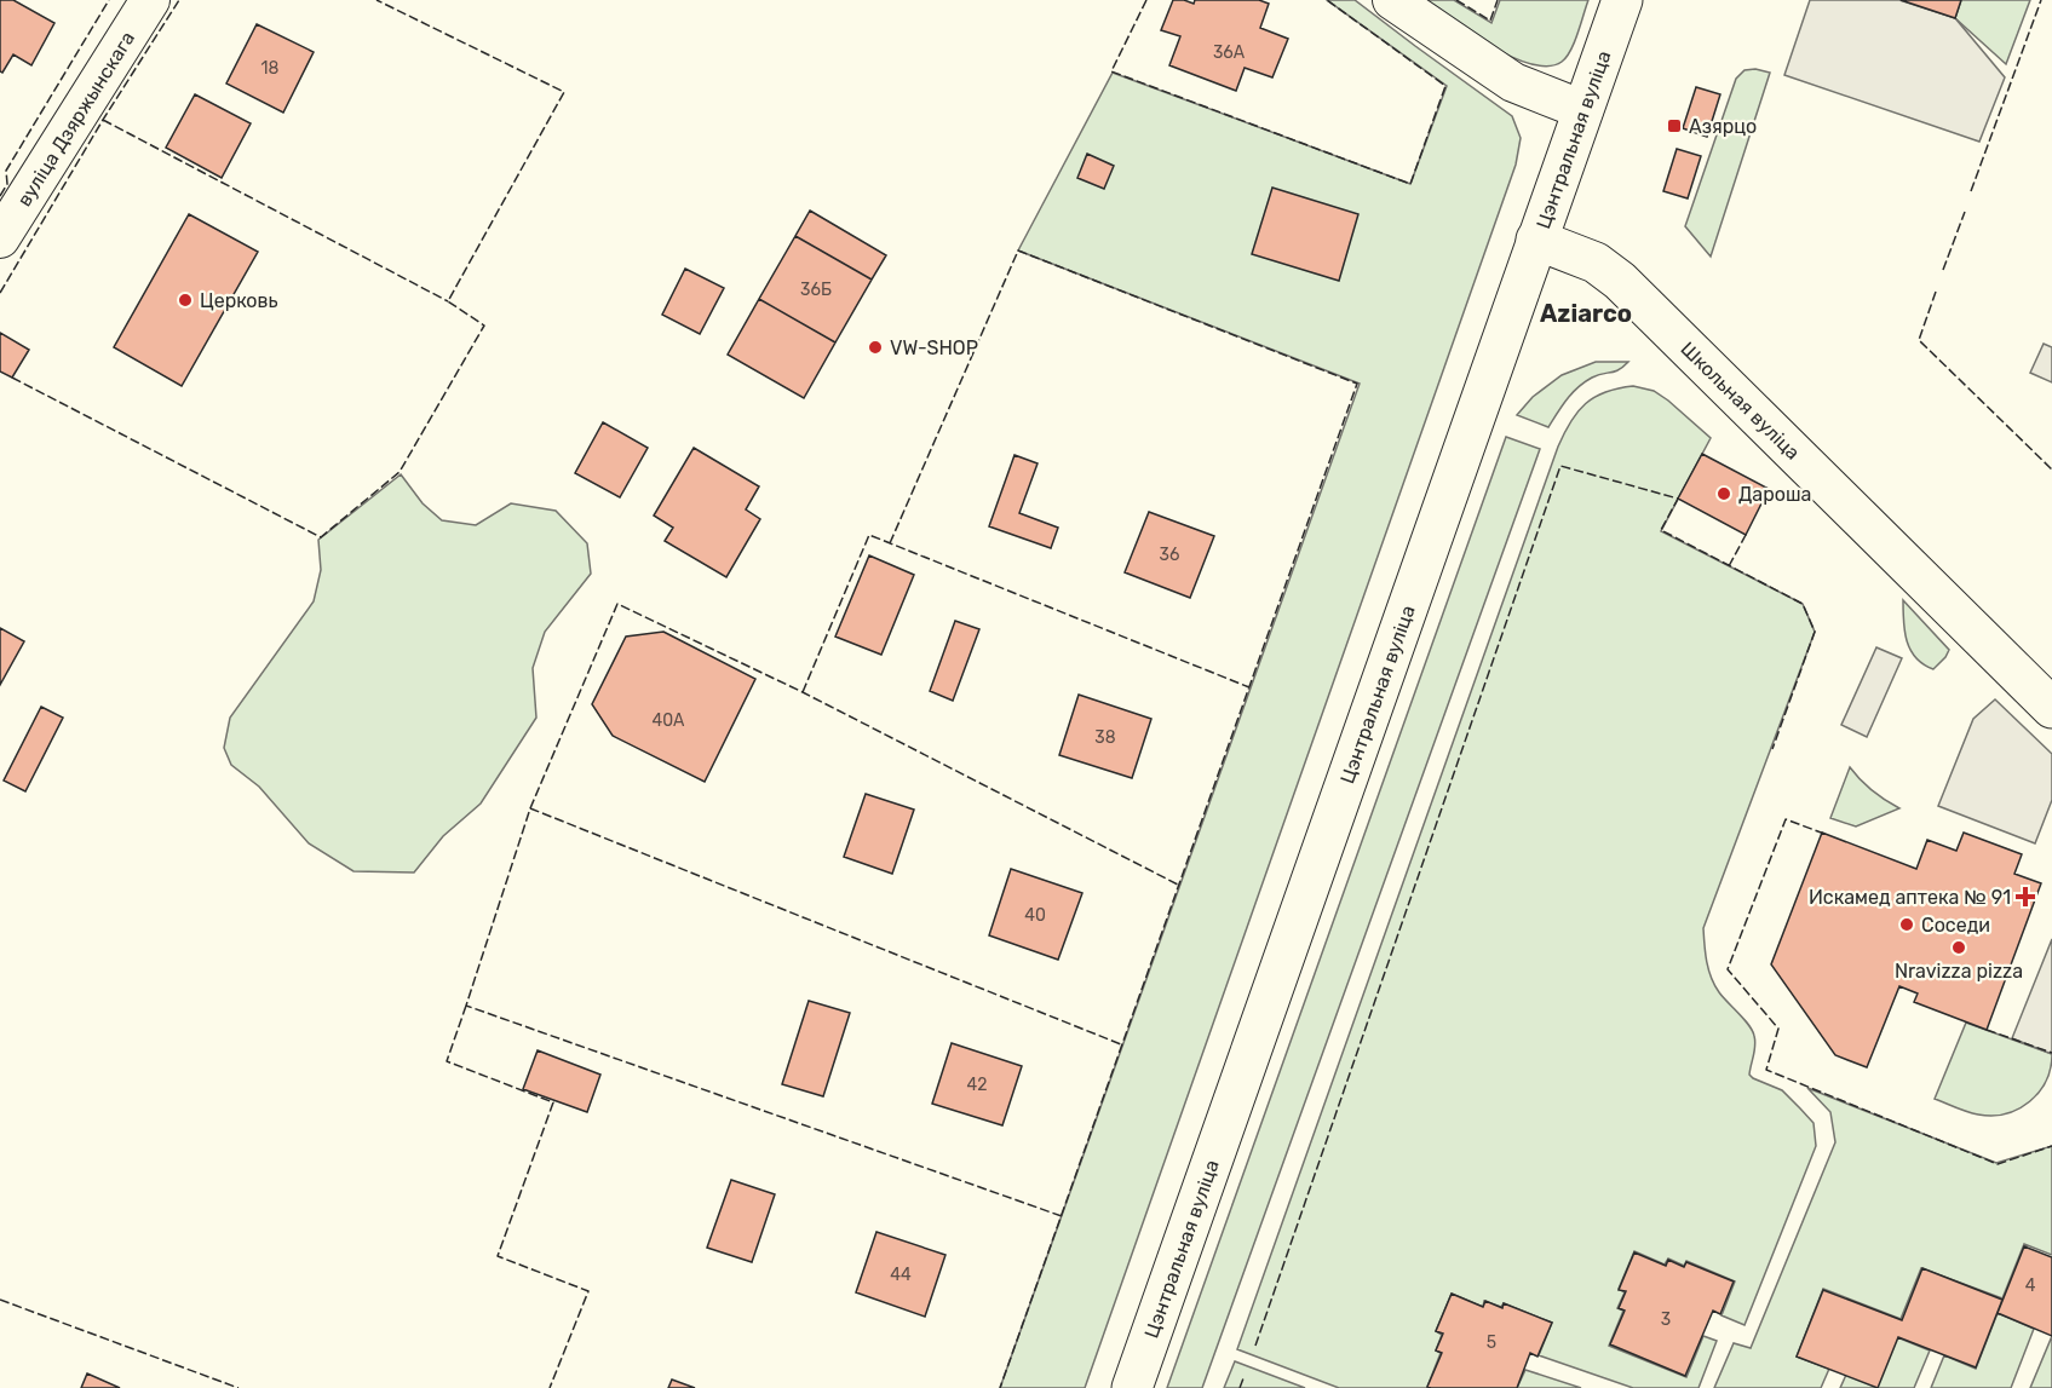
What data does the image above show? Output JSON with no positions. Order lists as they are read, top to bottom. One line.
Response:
{"streets":{"main road":["Цэнтральная вуліца","Школьная вуліца"],"street":["вуліца Дзяржынскага"]},"crossings":[["Цэнтральная вуліца","Школьная вуліца"]],"districts":["Aziarco"],"places":{"transit":["Азярцо"],"other":["Церковь","VW-SHOP","Дароша","Соседи","Nravizza pizza"],"health":["Искамед аптека № 91"]},"house_numbers":["36А","18","36Б","36","40А","38","40","42","44","4","3","5"]}
